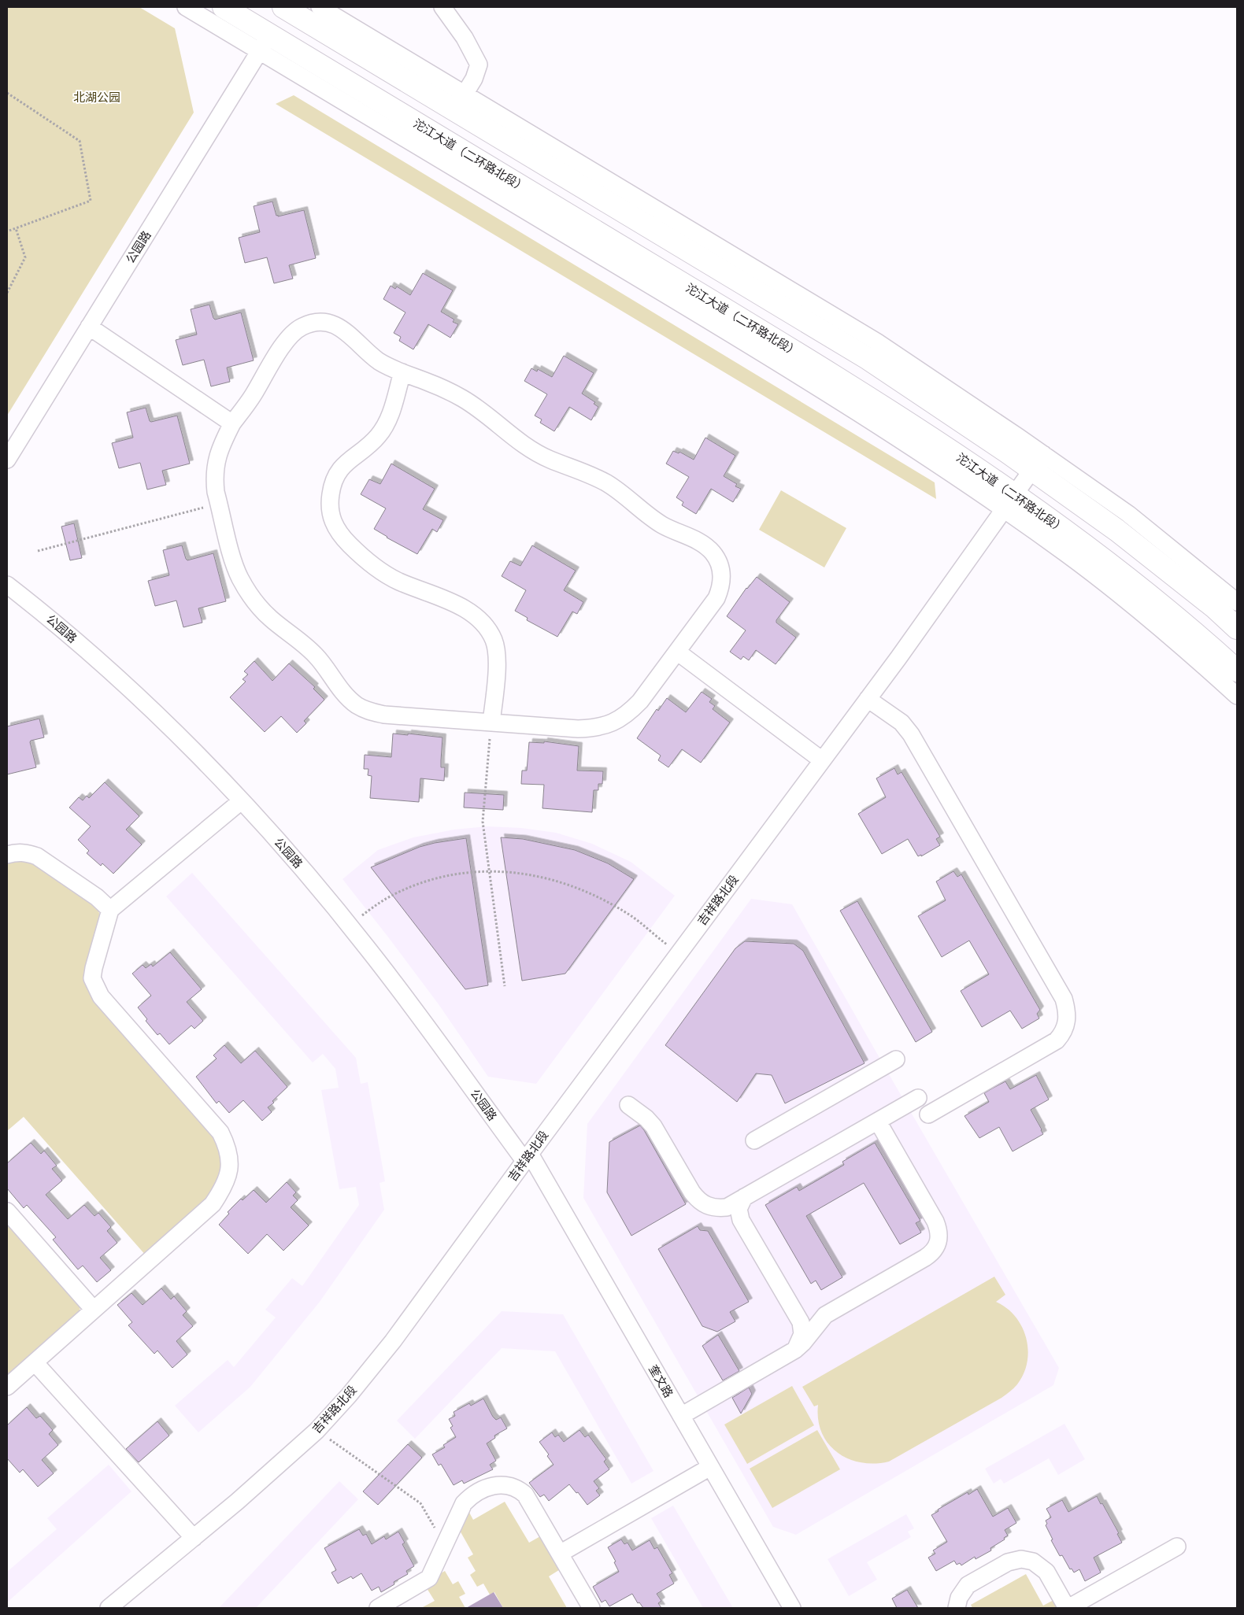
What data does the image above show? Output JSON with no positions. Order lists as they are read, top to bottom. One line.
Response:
{"streets":{"highway":["沱江大道（二环路北段）"],"street":["公园路","吉祥路北段","奎文路"]},"crossings":[["沱江大道（二环路北段）","公园路"],["沱江大道（二环路北段）","吉祥路北段"],["公园路","吉祥路北段"],["公园路","奎文路"],["吉祥路北段","奎文路"]],"parks":["北湖公园"]}
